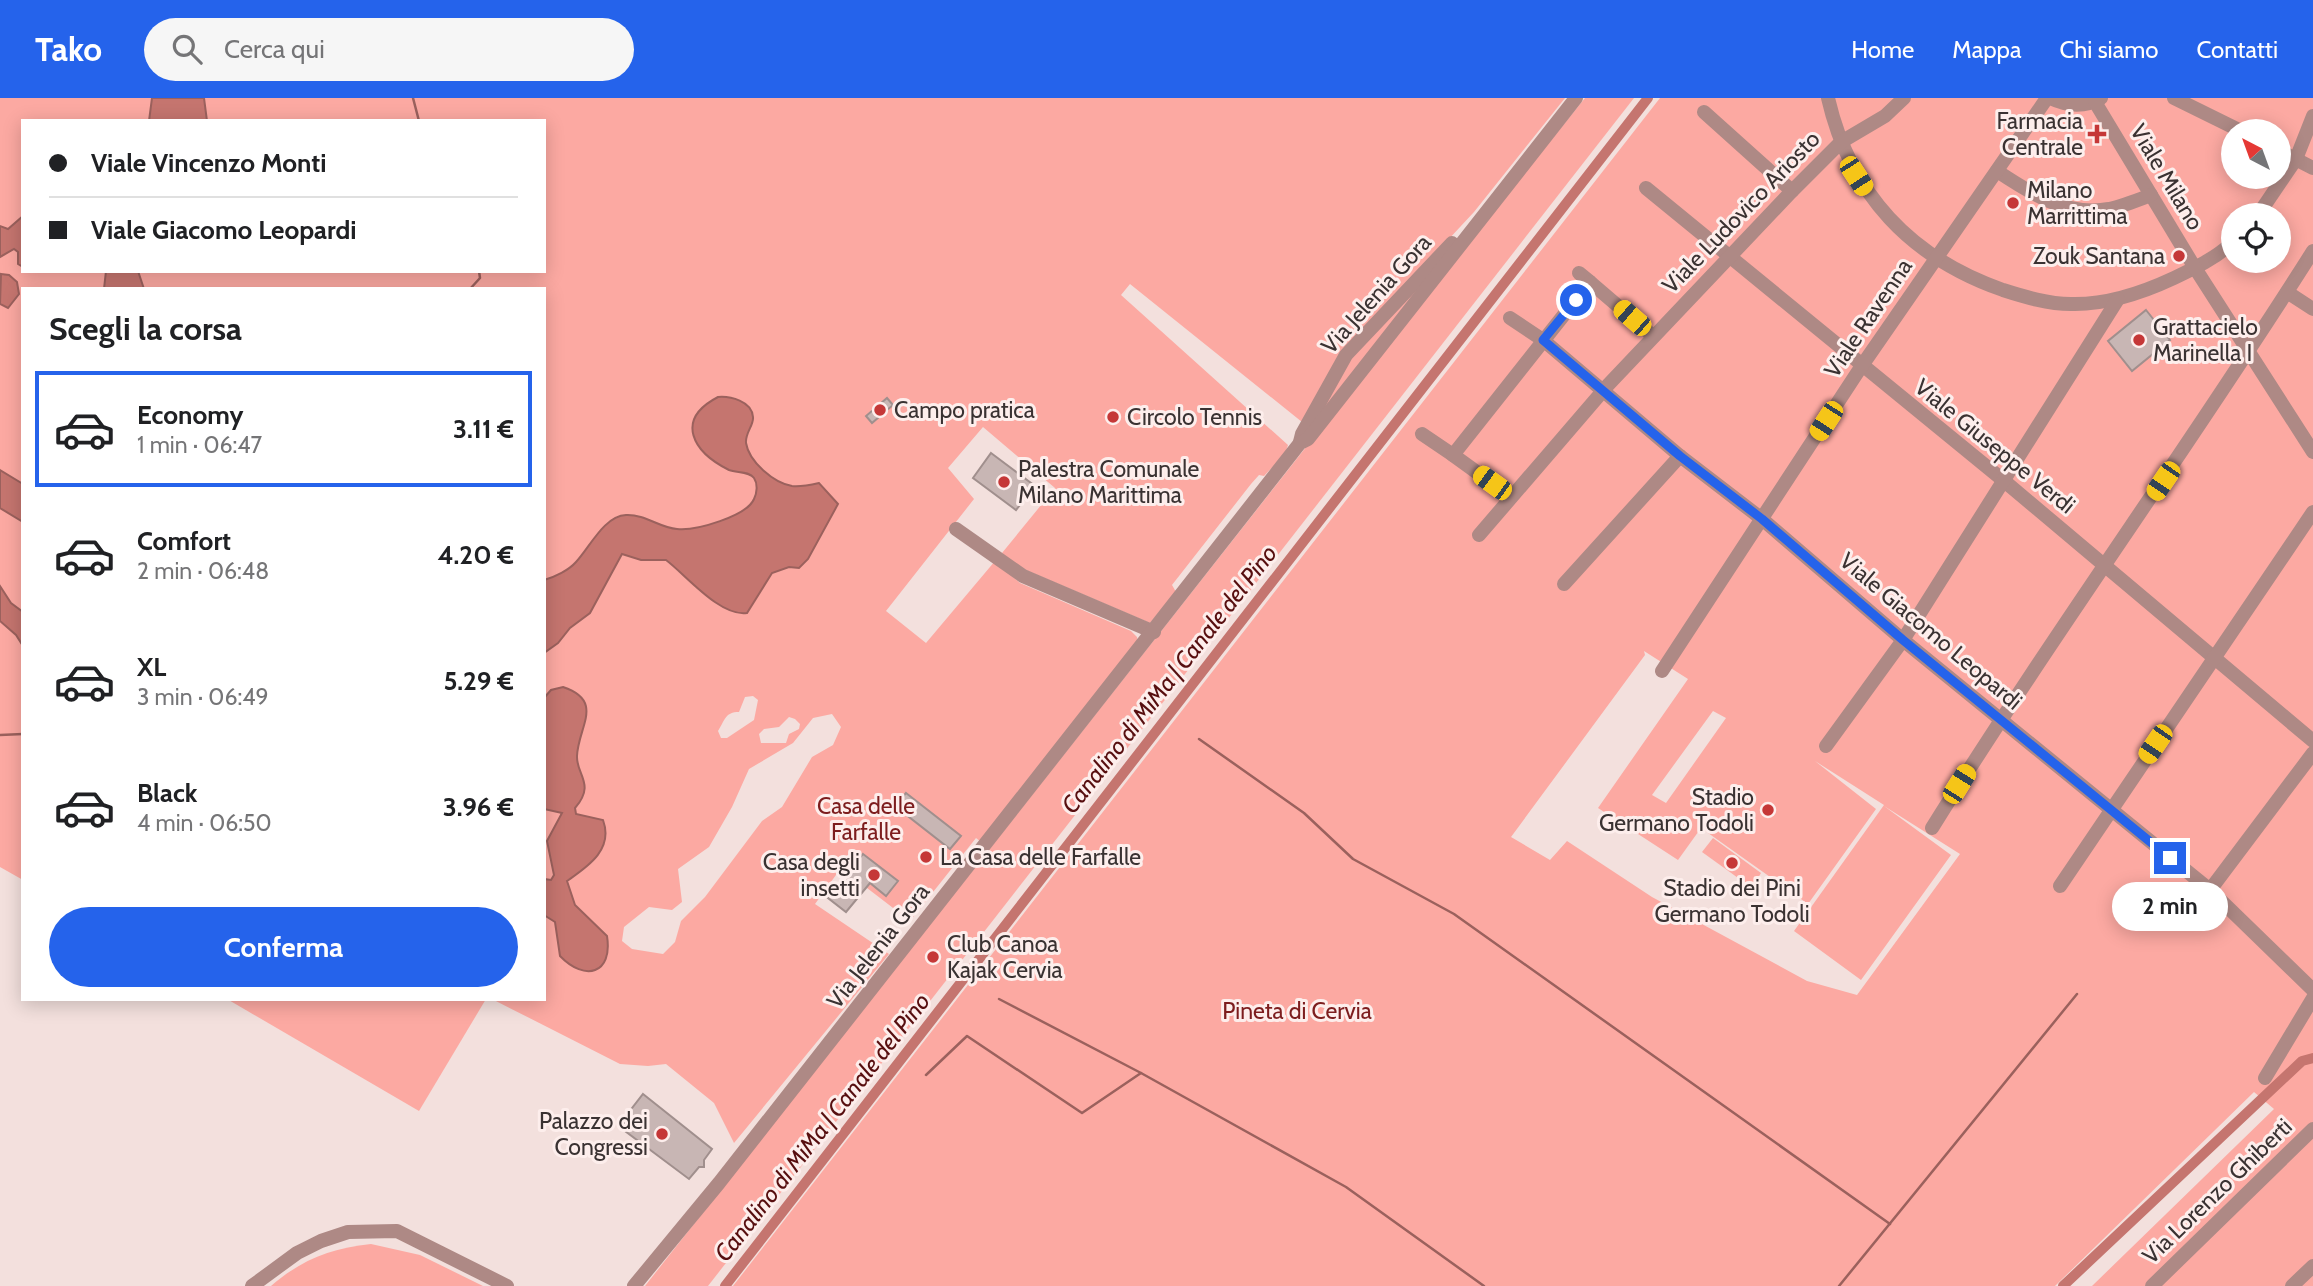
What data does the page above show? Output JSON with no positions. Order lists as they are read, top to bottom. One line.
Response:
{"streets":{"street":["Viale Milano","Viale Ludovico Ariosto","Via Jelenia Gora","Viale Ravenna","Viale Giuseppe Verdi","Viale Giacomo Leopardi","Via Lorenzo Ghiberti"]},"crossings":[["Viale Ludovico Ariosto","Viale Giuseppe Verdi"],["Viale Ludovico Ariosto","Viale Giacomo Leopardi"],["Viale Ravenna","Viale Giuseppe Verdi"],["Viale Ravenna","Viale Giacomo Leopardi"]],"water":["Canalino di MiMa | Canale del Pino"],"parks":["Casa delle Farfalle","Pineta di Cervia"],"places":{"health":["Farmacia Centrale"],"other":["Milano Marrittima","Zouk Santana","Grattacielo Marinella I","Campo pratica","Circolo Tennis","Palestra Comunale Milano Marittima","Stadio Germano Todoli","La Casa delle Farfalle","Stadio dei Pini Germano Todoli","Casa degli insetti","Club Canoa Kajak Cervia","Palazzo dei Congressi"]},"north":"top left","page":{"header":"Tako","search":"Cerca qui","nav":["Home","Mappa","Chi siamo","Contatti"],"banner":["Viale Vincenzo Monti","Viale Giacomo Leopardi"],"heading":"Scegli la corsa","list":[{"name":"Economy","note":"1 min · 06:47","value":"3.11 €"},{"name":"Comfort","note":"2 min · 06:48","value":"4.20 €"},{"name":"XL","note":"3 min · 06:49","value":"5.29 €"},{"name":"Black","note":"4 min · 06:50","value":"3.96 €"}],"bubble":"2 min","buttons":"Conferma"}}
